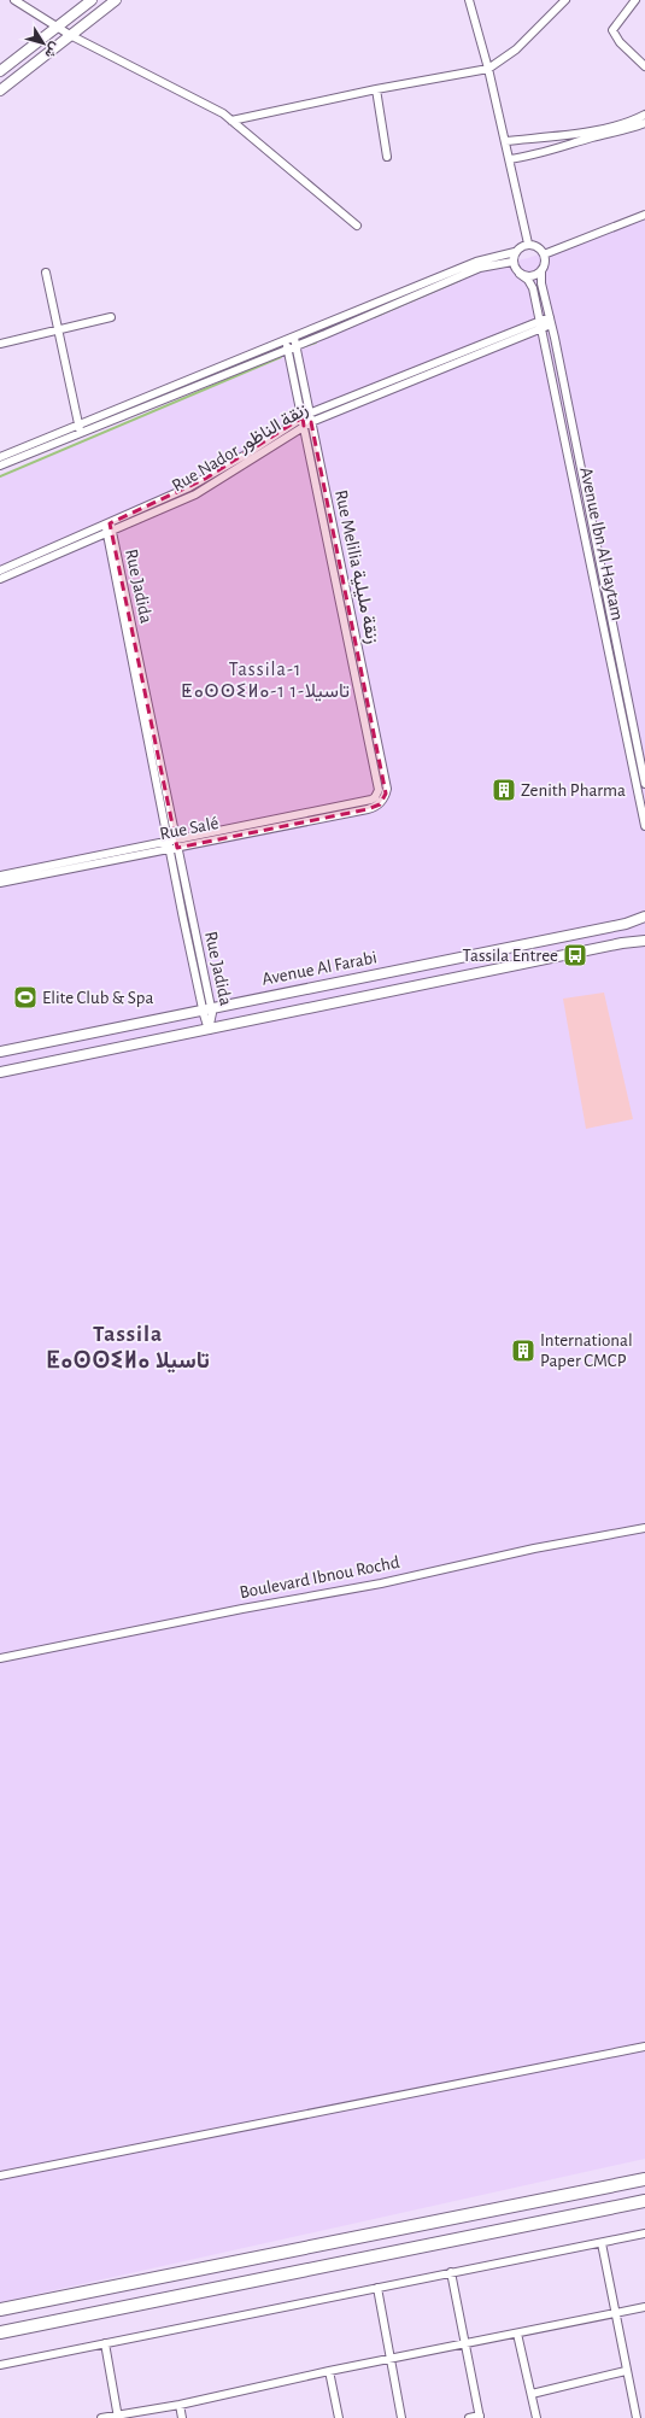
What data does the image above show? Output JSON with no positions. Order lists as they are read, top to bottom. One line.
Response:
{"streets":{"street":["Rue Nador زنقة الناظور","Avenue Ibn Al Haytam","Rue Melilia زنقة مليلية","Rue Jadida","Rue Salé","Avenue Al Farabi","Boulevard Ibnou Rochd"]},"crossings":[["Rue Nador زنقة الناظور","Avenue Ibn Al Haytam"],["Rue Nador زنقة الناظور","Rue Melilia زنقة مليلية"],["Rue Nador زنقة الناظور","Rue Jadida"],["Rue Melilia زنقة مليلية","Rue Salé"],["Rue Jadida","Rue Salé"],["Rue Jadida","Avenue Al Farabi"]],"districts":["Tassila-1 ⵟⴰⵙⵙⵉⵍⴰ-1 1-تاسيلا","Tassila ⵟⴰⵙⵙⵉⵍⴰ تاسيلا"],"places":{"building":["Zenith Pharma","International Paper CMCP"],"bus stop":["Tassila Entree"],"sports":["Elite Club & Spa"]},"north":"bottom right"}
